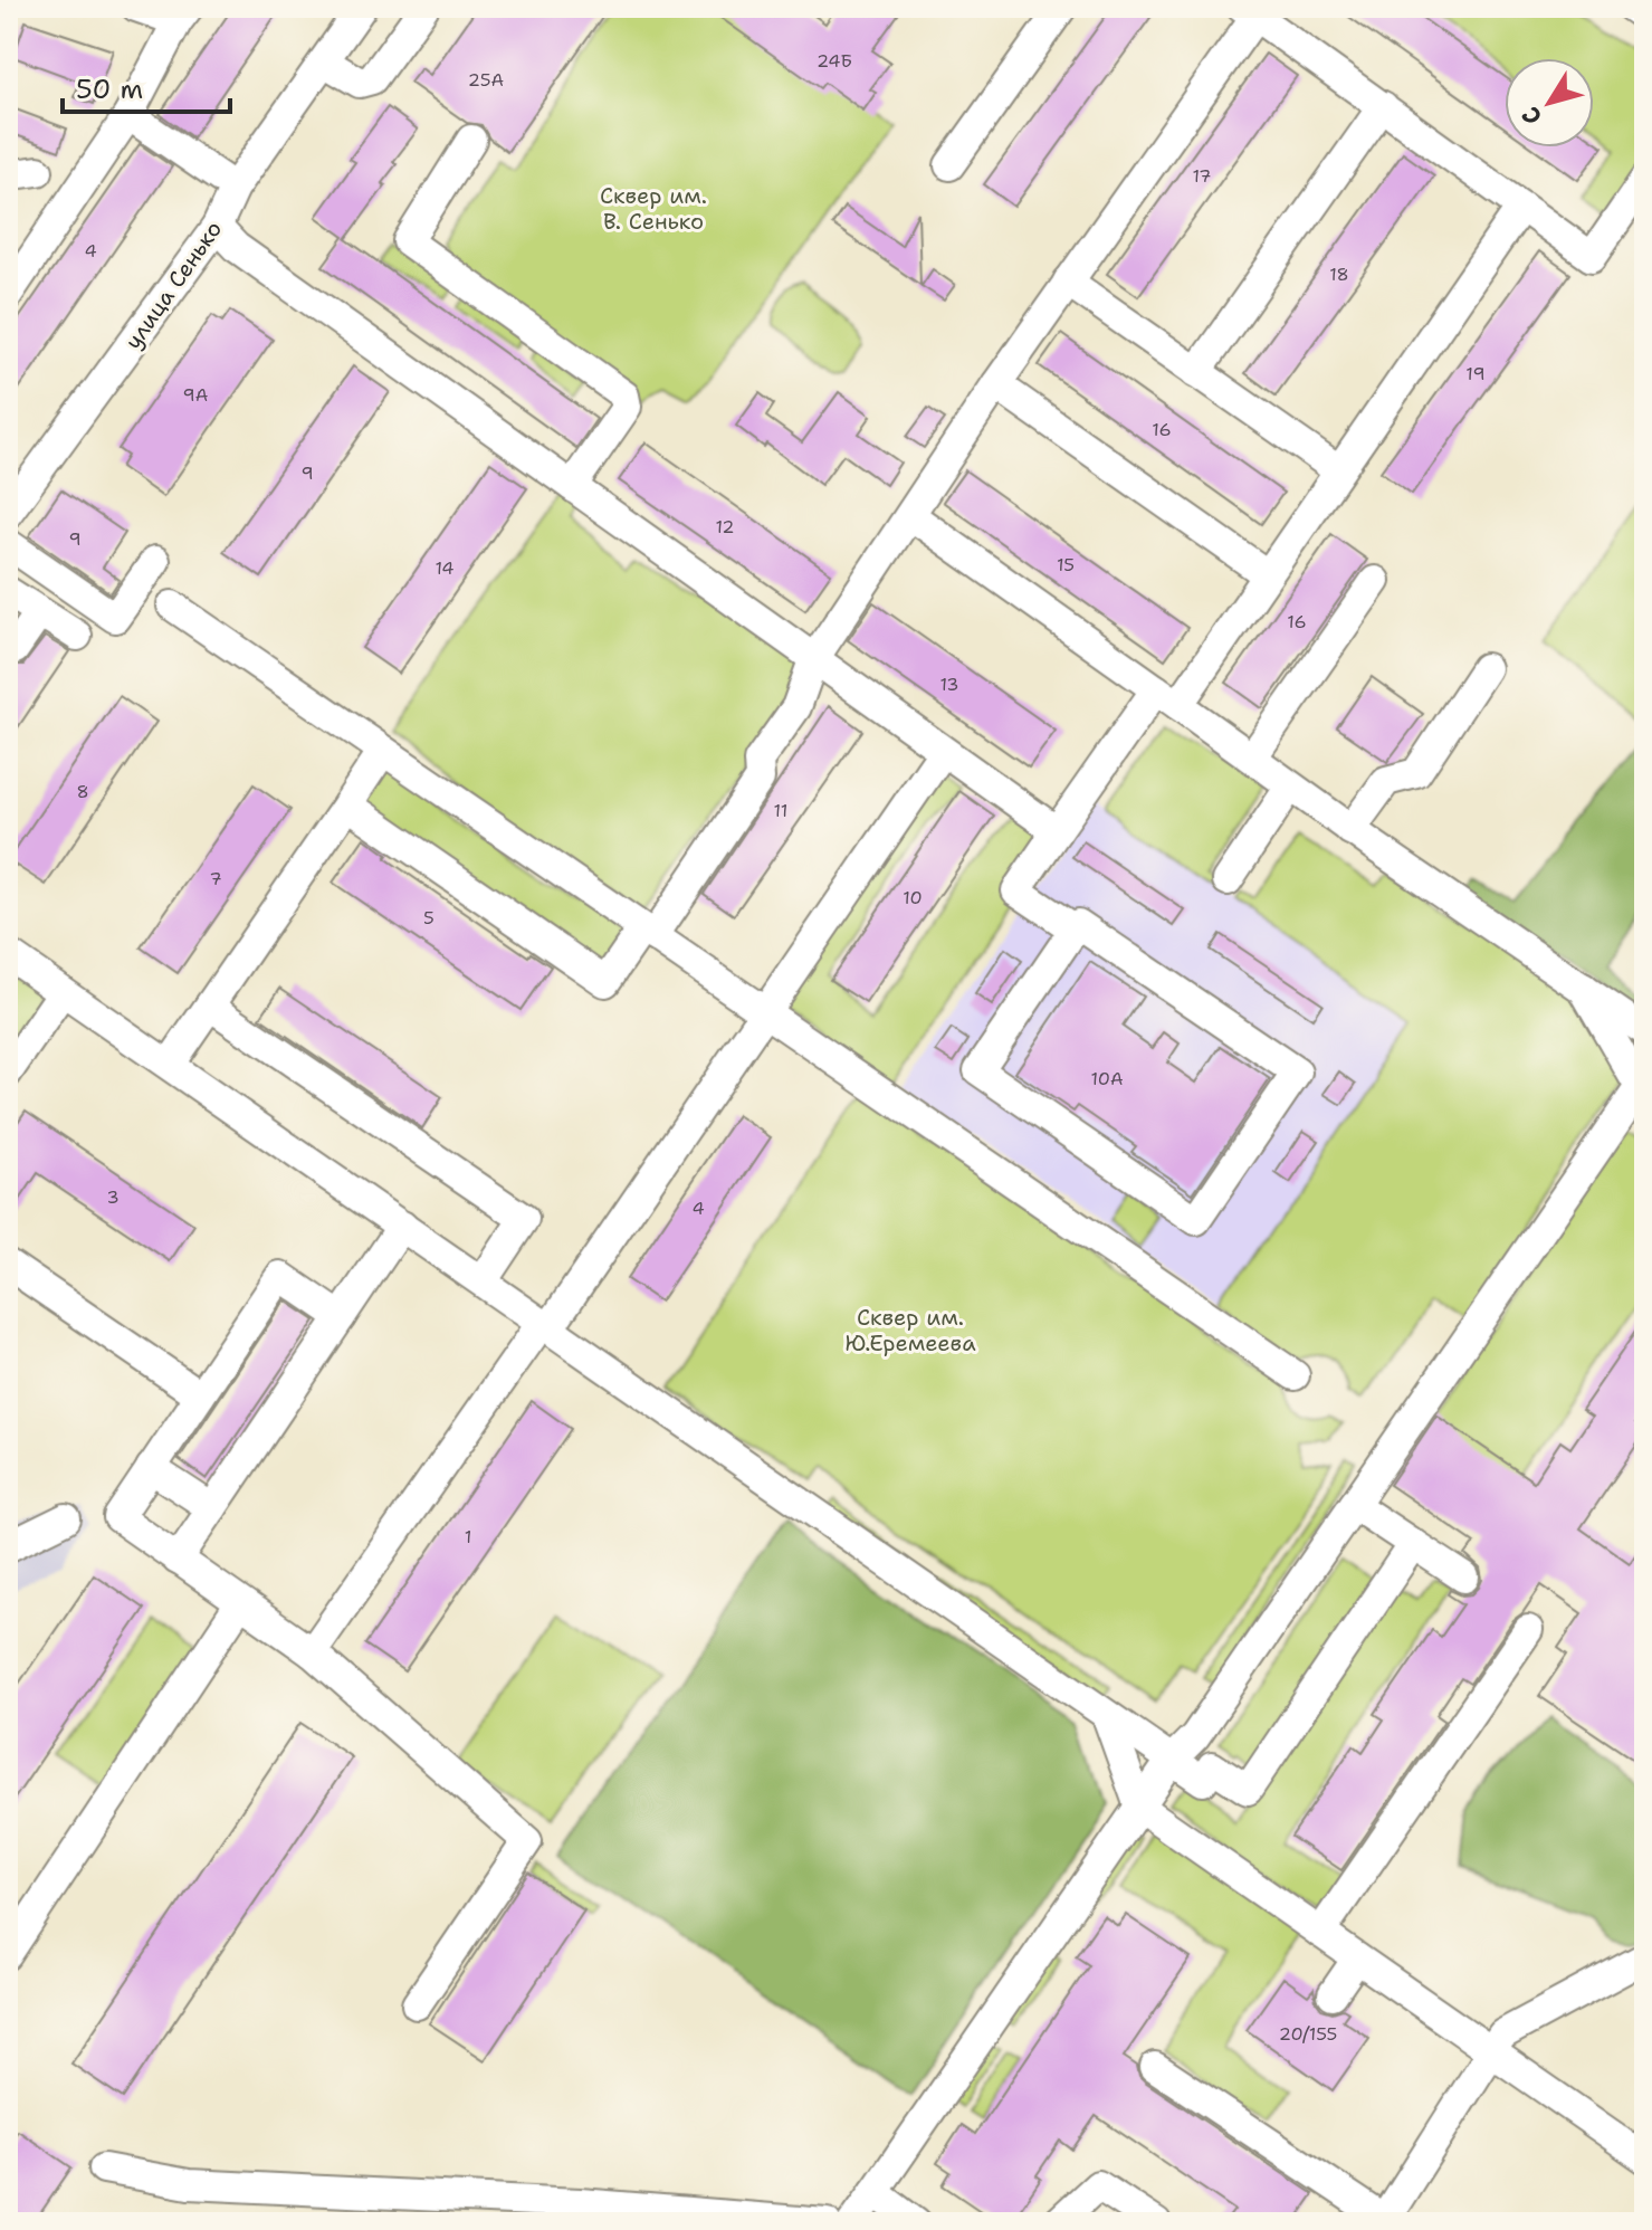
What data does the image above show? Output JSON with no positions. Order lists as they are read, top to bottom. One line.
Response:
{"streets":{"street":["улица Сенько"]},"parks":["Сквер им. В. Сенько","Сквер им. Ю.Еремеева"],"house_numbers":["24Б","25А","17","4","18","19","9А","16","9","12","9","15","14","16","13","8","11","7","10","5","10А","3","4","1","20/155"],"scale_bar":"50 m","north":"bottom left"}
